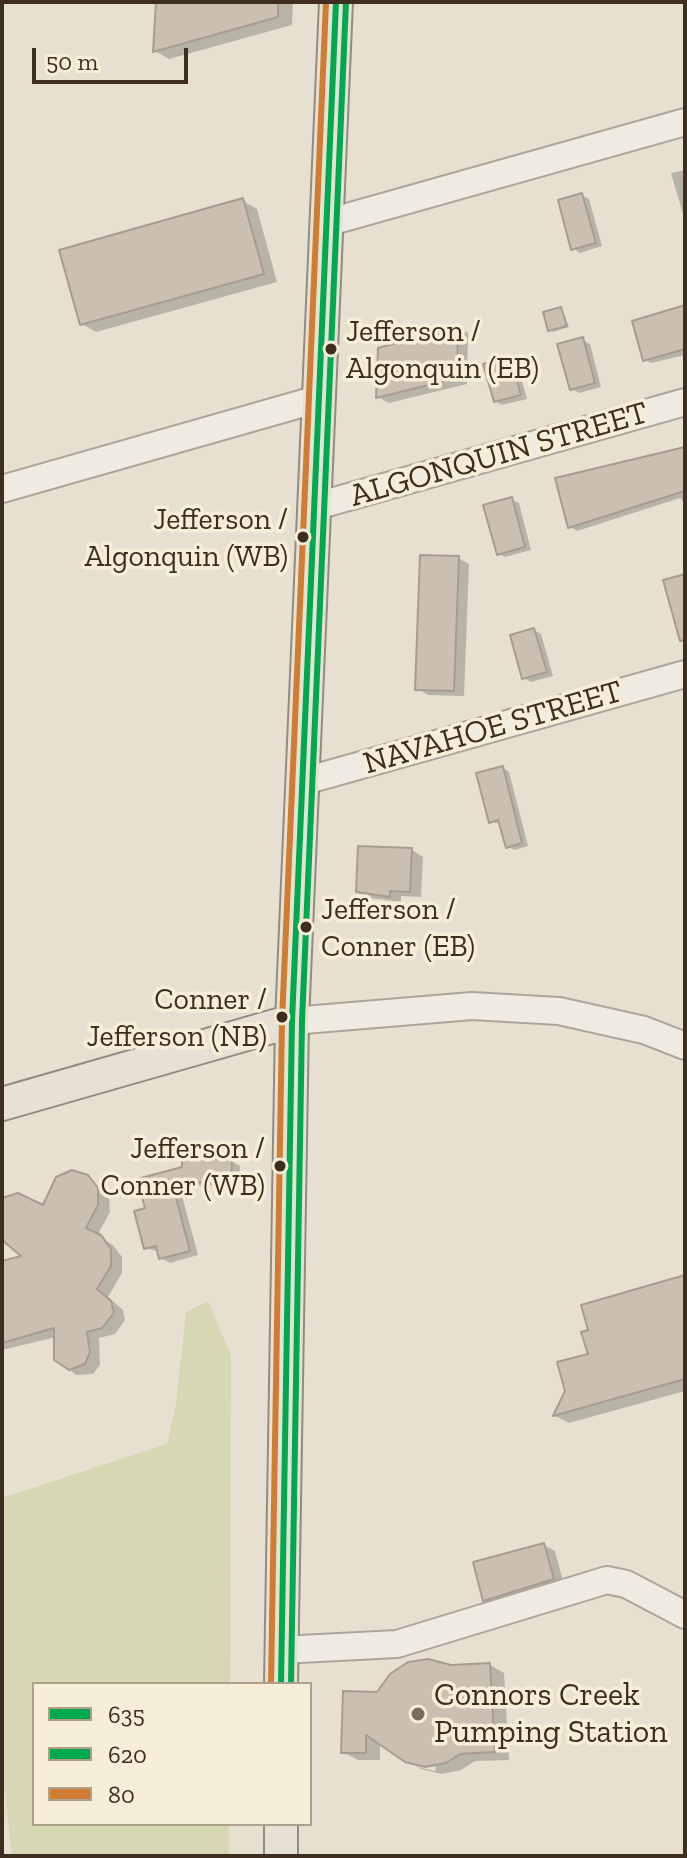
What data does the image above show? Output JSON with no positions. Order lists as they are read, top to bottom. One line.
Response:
{"streets":{"street":["ALGONQUIN STREET","NAVAHOE STREET"]},"places":["Jefferson / Algonquin (EB)","Jefferson / Algonquin (WB)","Jefferson / Conner (EB)","Conner / Jefferson (NB)","Jefferson / Conner (WB)","Connors Creek Pumping Station"],"lines":["transit line 635","transit line 620","transit line 80"],"legend":["635","620","80"],"scale_bar":"50 m"}
